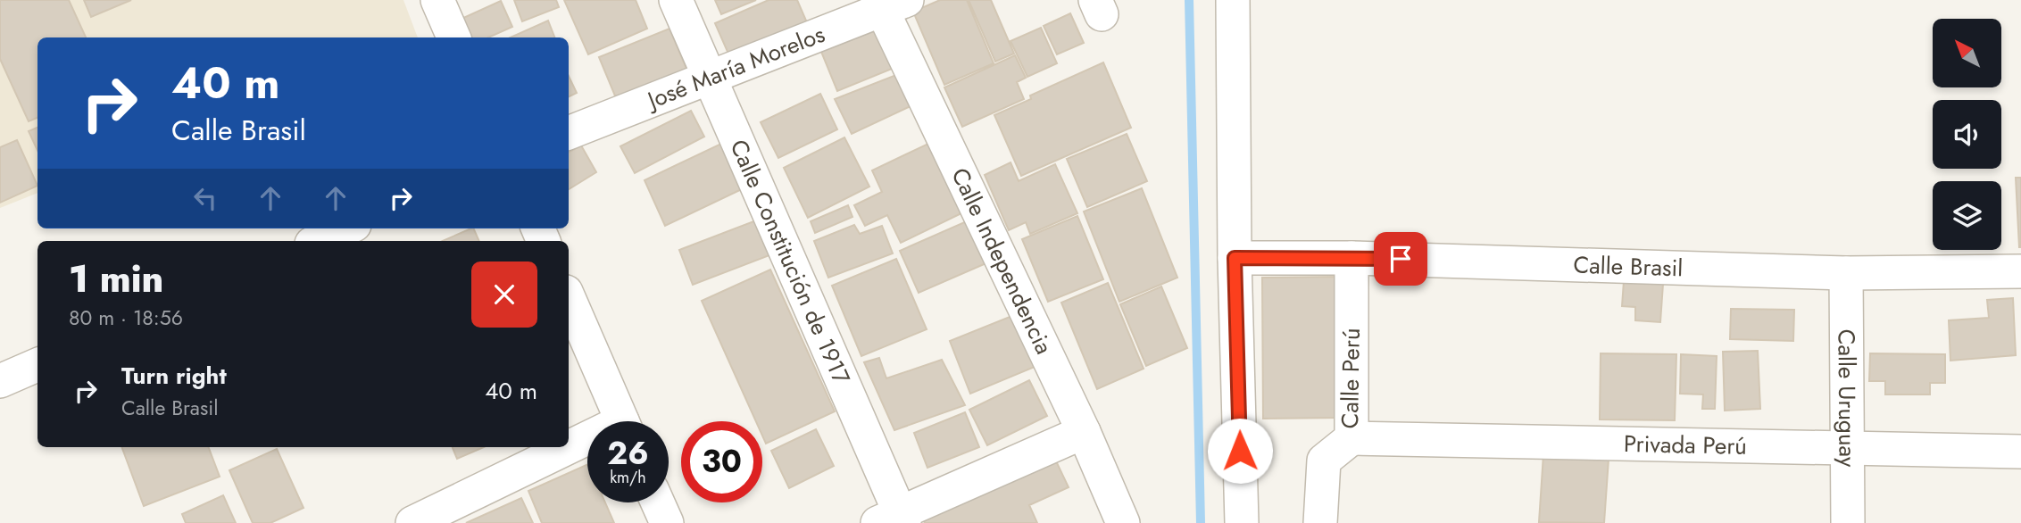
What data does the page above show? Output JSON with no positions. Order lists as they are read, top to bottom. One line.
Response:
{"streets":{"street":["José María Morelos","Calle Independencia","Calle Constitución de 1917","Calle Brasil","Calle Perú","Calle Uruguay","Privada Perú"]},"crossings":[["José María Morelos","Calle Independencia"],["José María Morelos","Calle Constitución de 1917"],["Calle Brasil","Calle Perú"],["Calle Brasil","Calle Uruguay"],["Calle Perú","Privada Perú"],["Calle Uruguay","Privada Perú"]],"north":"top left","page":{"turn":["40 m","Calle Brasil"],"heading":["1 min","80 m · 18:56"],"list":[{"name":"Turn right","note":"Calle Brasil","value":"40 m"}],"speed":"26 km/h","limit":"30"}}
